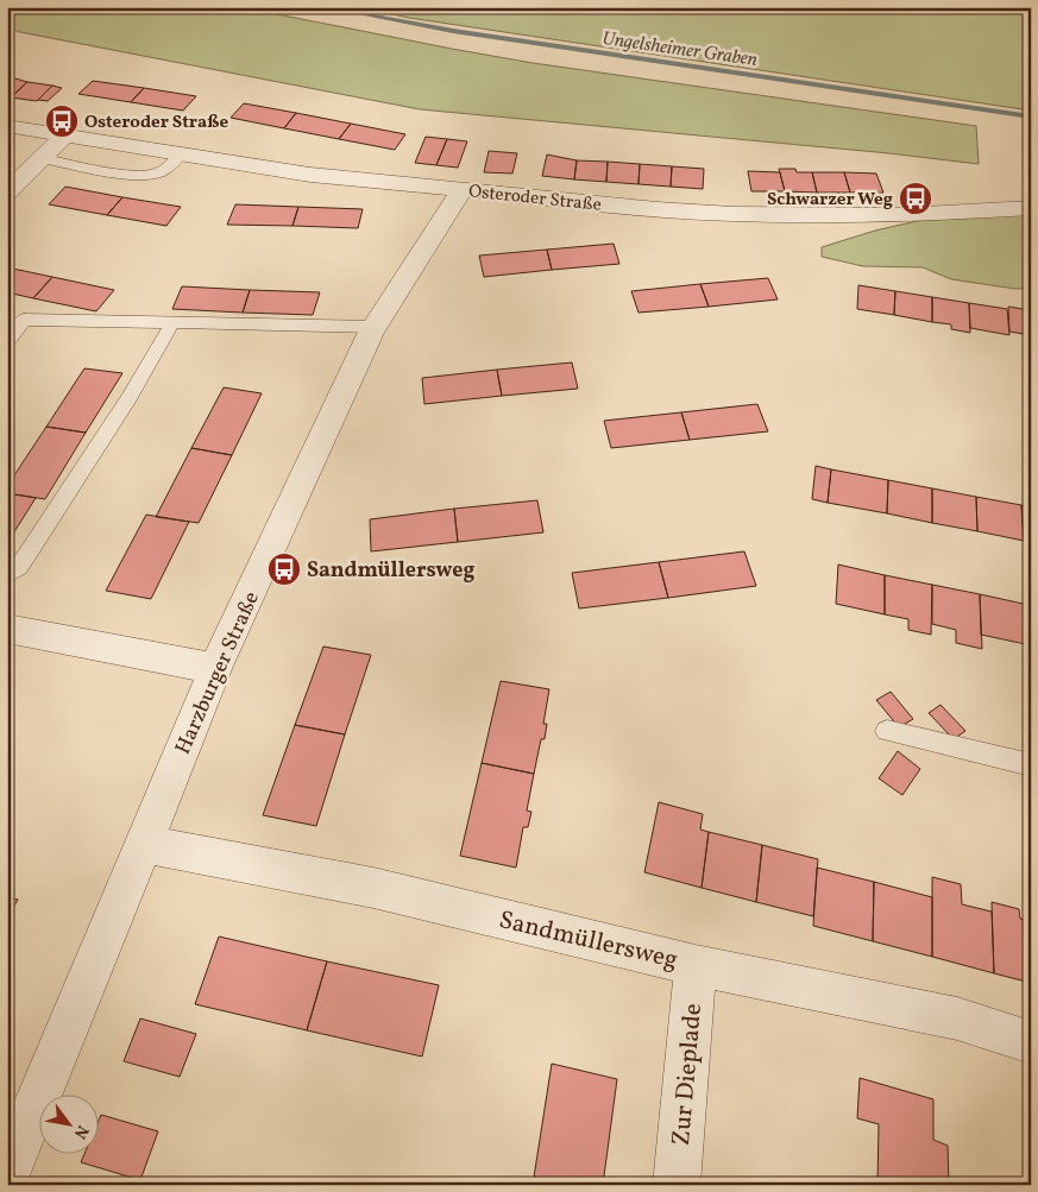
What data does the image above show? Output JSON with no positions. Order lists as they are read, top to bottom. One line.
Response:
{"streets":{"street":["Osteroder Straße","Harzburger Straße","Sandmüllersweg","Zur Dieplade"]},"crossings":[["Osteroder Straße","Harzburger Straße"],["Harzburger Straße","Sandmüllersweg"],["Sandmüllersweg","Zur Dieplade"]],"water":["Ungelsheimer Graben"],"places":{"bus stop":["Osteroder Straße","Schwarzer Weg","Sandmüllersweg"]},"north":"bottom right"}
